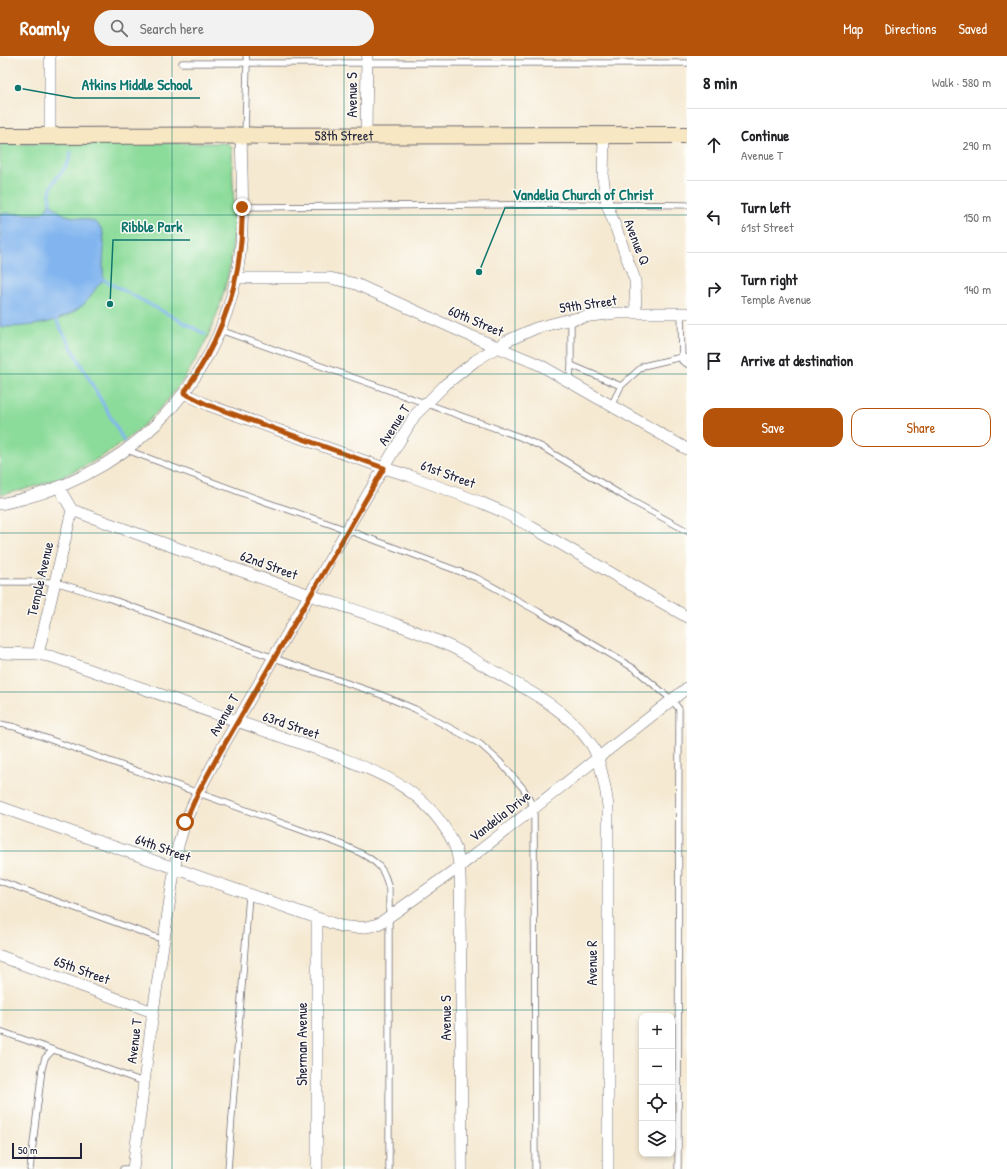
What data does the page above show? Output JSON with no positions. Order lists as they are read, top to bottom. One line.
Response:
{"streets":{"street":["Avenue S","58th Street","Avenue Q","59th Street","60th Street","Avenue T","61st Street","62nd Street","Temple Avenue","63rd Street","Vandelia Drive","64th Street","Avenue R","65th Street","Sherman Avenue"]},"crossings":[["Avenue S","58th Street"],["Avenue S","63rd Street"],["Avenue S","Vandelia Drive"],["58th Street","Avenue Q"],["Avenue Q","59th Street"],["59th Street","60th Street"],["59th Street","Avenue T"],["60th Street","Avenue T"],["Avenue T","61st Street"],["Avenue T","62nd Street"],["Avenue T","63rd Street"],["Avenue T","64th Street"],["Avenue T","65th Street"],["62nd Street","Temple Avenue"],["62nd Street","Vandelia Drive"],["62nd Street","Avenue R"],["Temple Avenue","63rd Street"],["63rd Street","Vandelia Drive"],["Vandelia Drive","64th Street"],["Vandelia Drive","Avenue R"],["Vandelia Drive","Sherman Avenue"],["64th Street","Sherman Avenue"]],"places":["Atkins Middle School","Vandelia Church of Christ","Ribble Park"],"scale_bar":"50 m","page":{"header":"Roamly","search":"Search here","nav":["Map","Directions","Saved"],"heading":["8 min","Walk · 580 m"],"list":[["Continue","Avenue T","290 m"],["Turn left","61st Street","150 m"],["Turn right","Temple Avenue","140 m"],"Arrive at destination"],"buttons":["Save","Share"],"map_buttons":["+","−"],"scale":"50 m"}}
